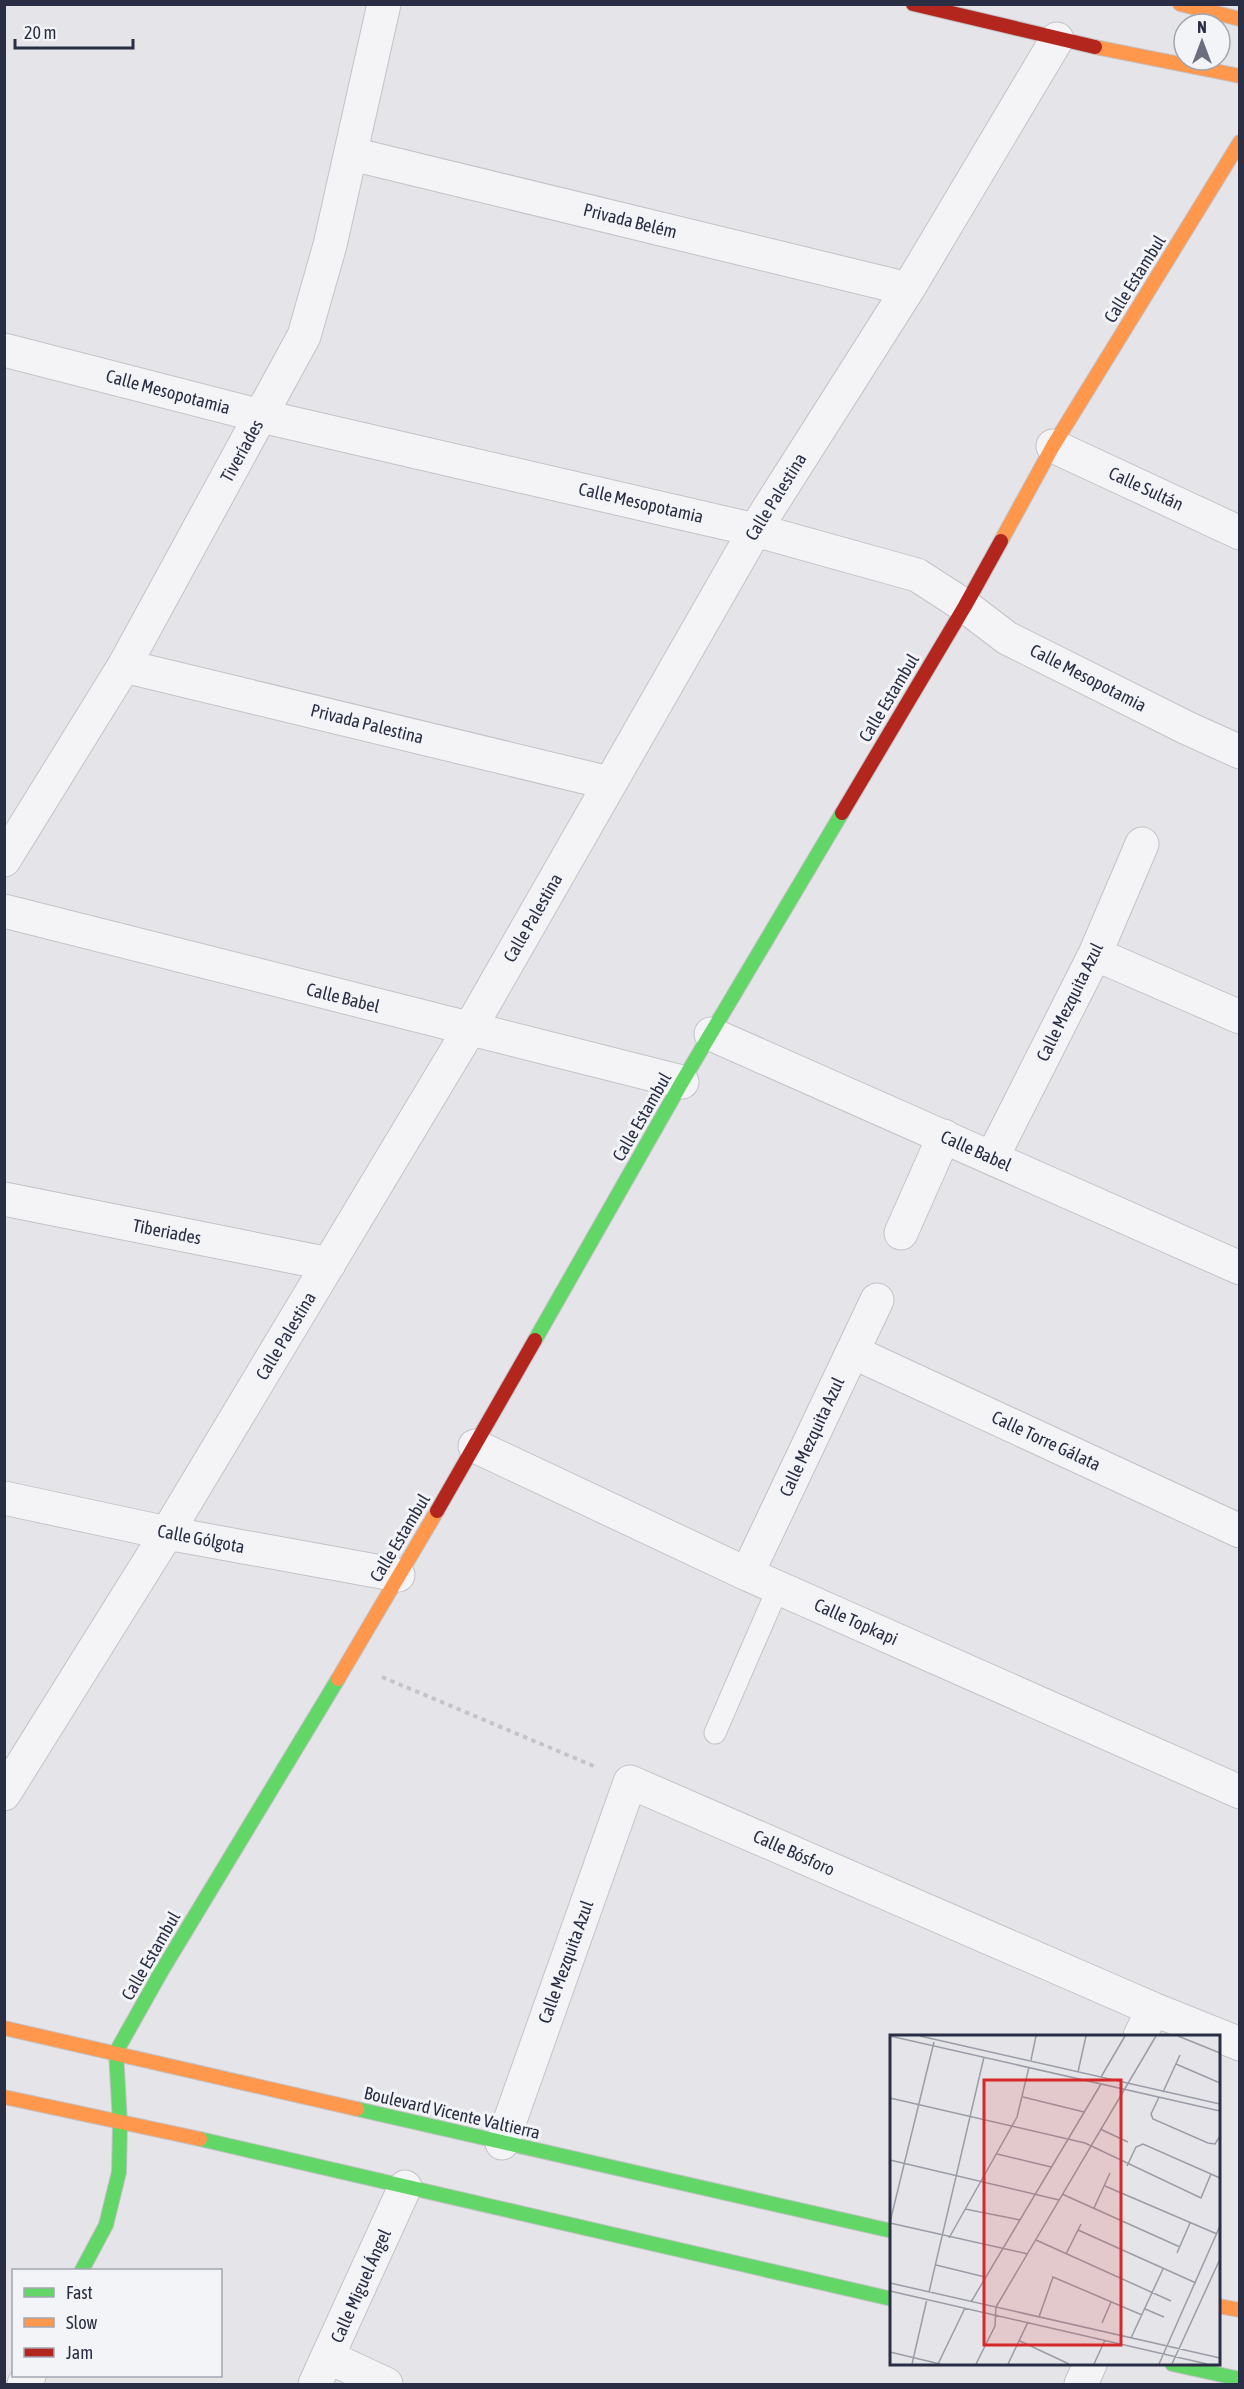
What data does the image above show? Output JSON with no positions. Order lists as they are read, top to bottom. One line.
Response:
{"streets":{"street":["Privada Belém","Calle Estambul","Calle Mesopotamia","Tiveríades","Calle Sultán","Calle Palestina","Privada Palestina","Calle Babel","Calle Mezquita Azul","Tiberiades","Calle Torre Gálata","Calle Gólgota","Calle Topkapi","Calle Bósforo","Boulevard Vicente Valtierra","Calle Miguel Ángel"]},"crossings":[["Privada Belém","Tiveríades"],["Privada Belém","Calle Palestina"],["Calle Estambul","Calle Mesopotamia"],["Calle Estambul","Calle Sultán"],["Calle Estambul","Calle Babel"],["Calle Estambul","Calle Gólgota"],["Calle Estambul","Calle Topkapi"],["Calle Estambul","Boulevard Vicente Valtierra"],["Calle Mesopotamia","Tiveríades"],["Calle Mesopotamia","Calle Palestina"],["Tiveríades","Privada Palestina"],["Calle Palestina","Privada Palestina"],["Calle Palestina","Calle Babel"],["Calle Palestina","Tiberiades"],["Calle Palestina","Calle Gólgota"],["Calle Babel","Calle Mezquita Azul"],["Calle Mezquita Azul","Calle Torre Gálata"],["Calle Mezquita Azul","Calle Topkapi"],["Calle Mezquita Azul","Calle Bósforo"],["Calle Mezquita Azul","Boulevard Vicente Valtierra"]],"legend":["Fast","Slow","Jam"],"scale_bar":"20 m","north":"top"}
